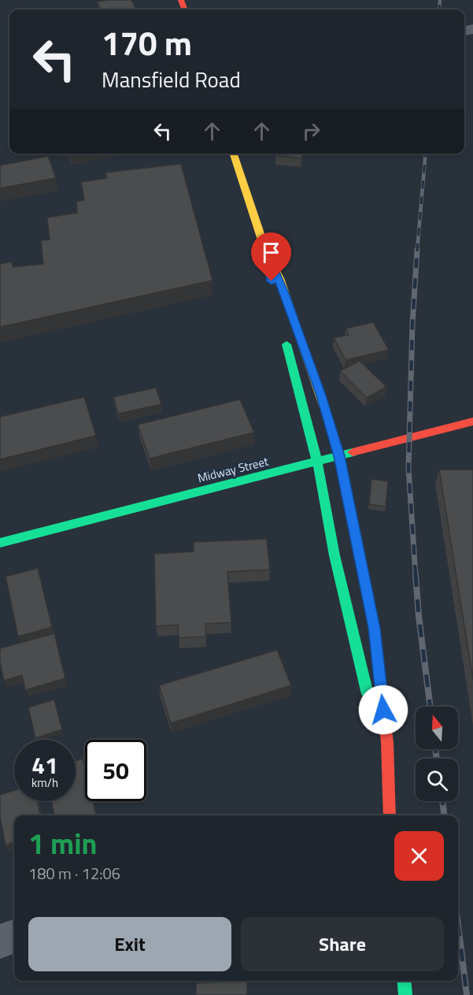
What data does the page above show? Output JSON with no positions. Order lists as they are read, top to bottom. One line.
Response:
{"streets":{"main road":["Midway Street"]},"north":"top","page":{"turn":["170 m","Mansfield Road"],"speed":"41 km/h","limit":"50","heading":["1 min","180 m · 12:06"],"buttons":["Exit","Share"]}}
